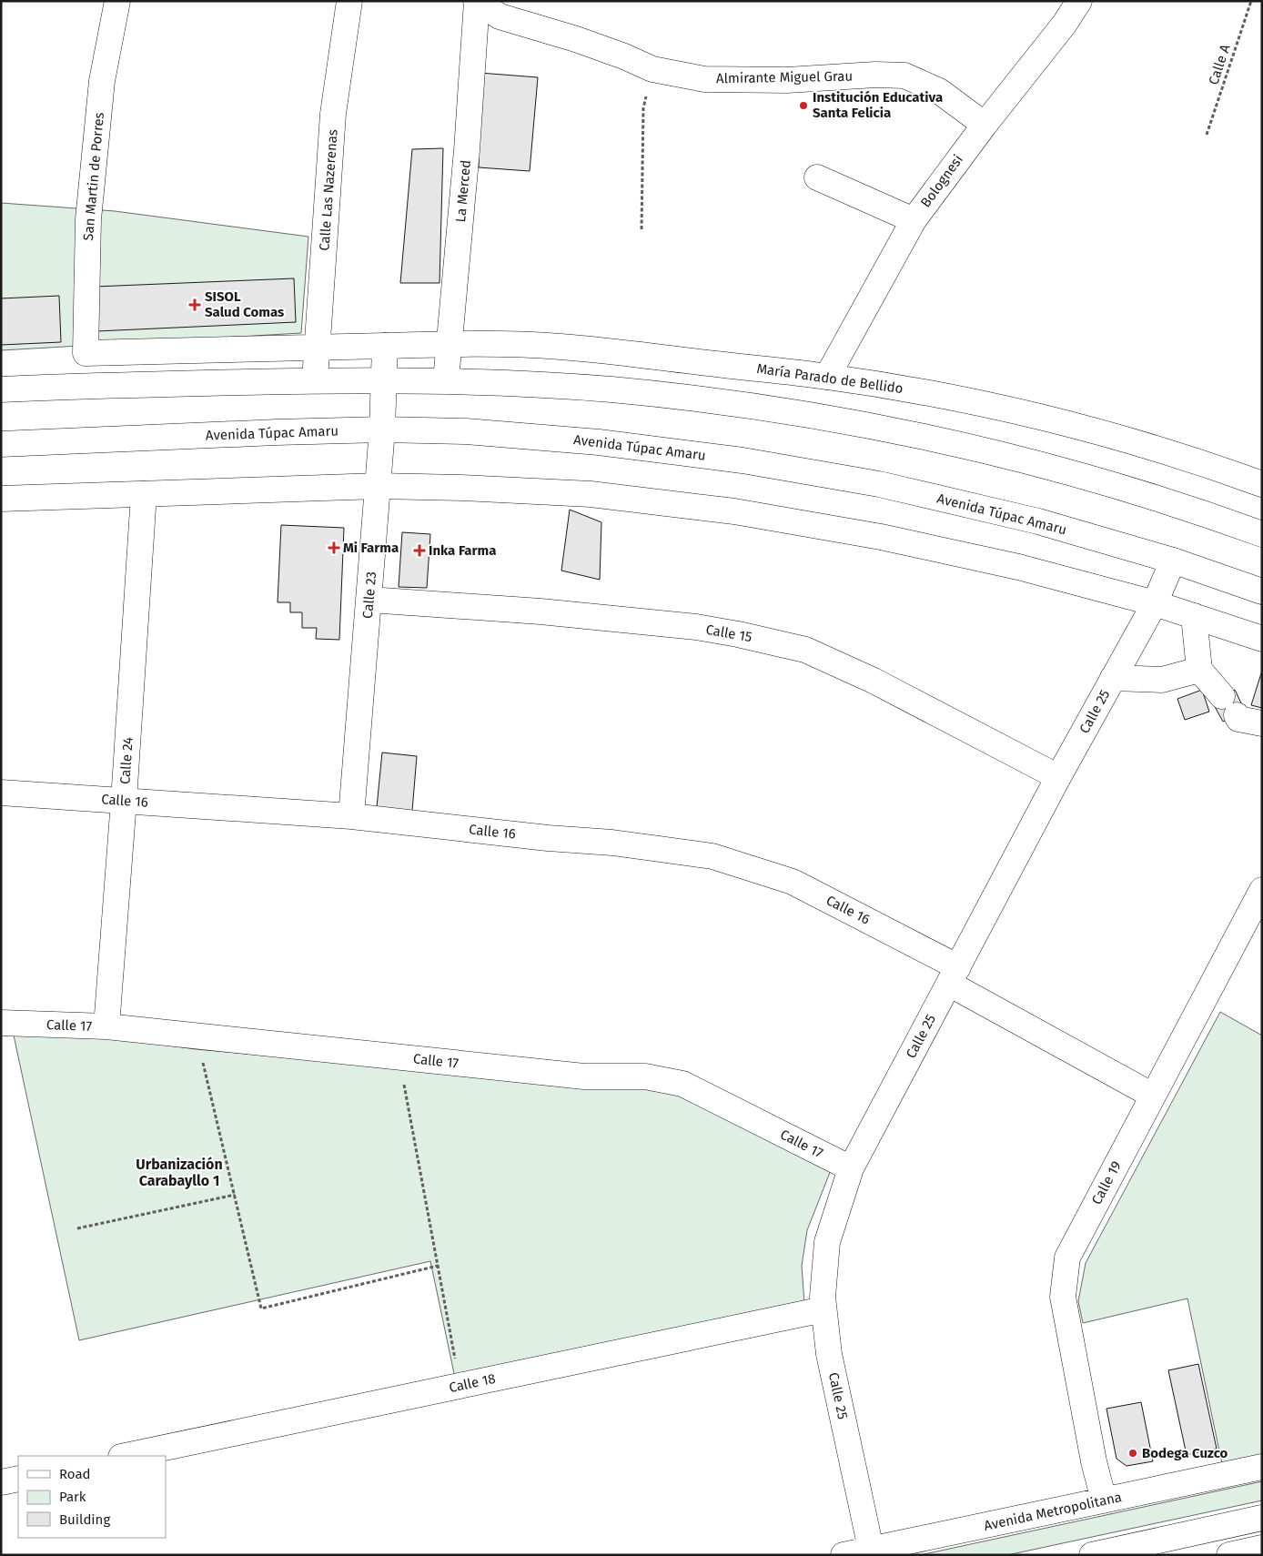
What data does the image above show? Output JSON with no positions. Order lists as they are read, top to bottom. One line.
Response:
{"streets":{"main road":["Almirante Miguel Grau","San Martin de Porres","Bolognesi","Calle Las Nazerenas","La Merced","María Parado de Bellido","Avenida Túpac Amaru","Calle 23","Calle 15","Calle 25","Calle 24","Calle 16","Calle 17","Calle 19","Calle 18","Avenida Metropolitana"],"path":["Calle A"]},"crossings":[["Almirante Miguel Grau","Bolognesi"],["Almirante Miguel Grau","La Merced"],["San Martin de Porres","María Parado de Bellido"],["Bolognesi","María Parado de Bellido"],["Calle Las Nazerenas","María Parado de Bellido"],["La Merced","María Parado de Bellido"],["María Parado de Bellido","Calle 23"],["Avenida Túpac Amaru","Calle 23"],["Avenida Túpac Amaru","Calle 25"],["Calle 23","Calle 15"],["Calle 23","Calle 16"],["Calle 15","Calle 25"],["Calle 25","Calle 16"],["Calle 25","Calle 17"],["Calle 25","Calle 18"],["Calle 25","Avenida Metropolitana"],["Calle 24","Calle 16"],["Calle 24","Calle 17"],["Calle 16","Calle 19"],["Calle 19","Avenida Metropolitana"]],"districts":["Urbanización Carabayllo 1"],"places":{"other":["Institución Educativa Santa Felicia","Bodega Cuzco"],"health":["SISOL Salud Comas","Mi Farma","Inka Farma"]},"legend":["Road","Park","Building"]}
